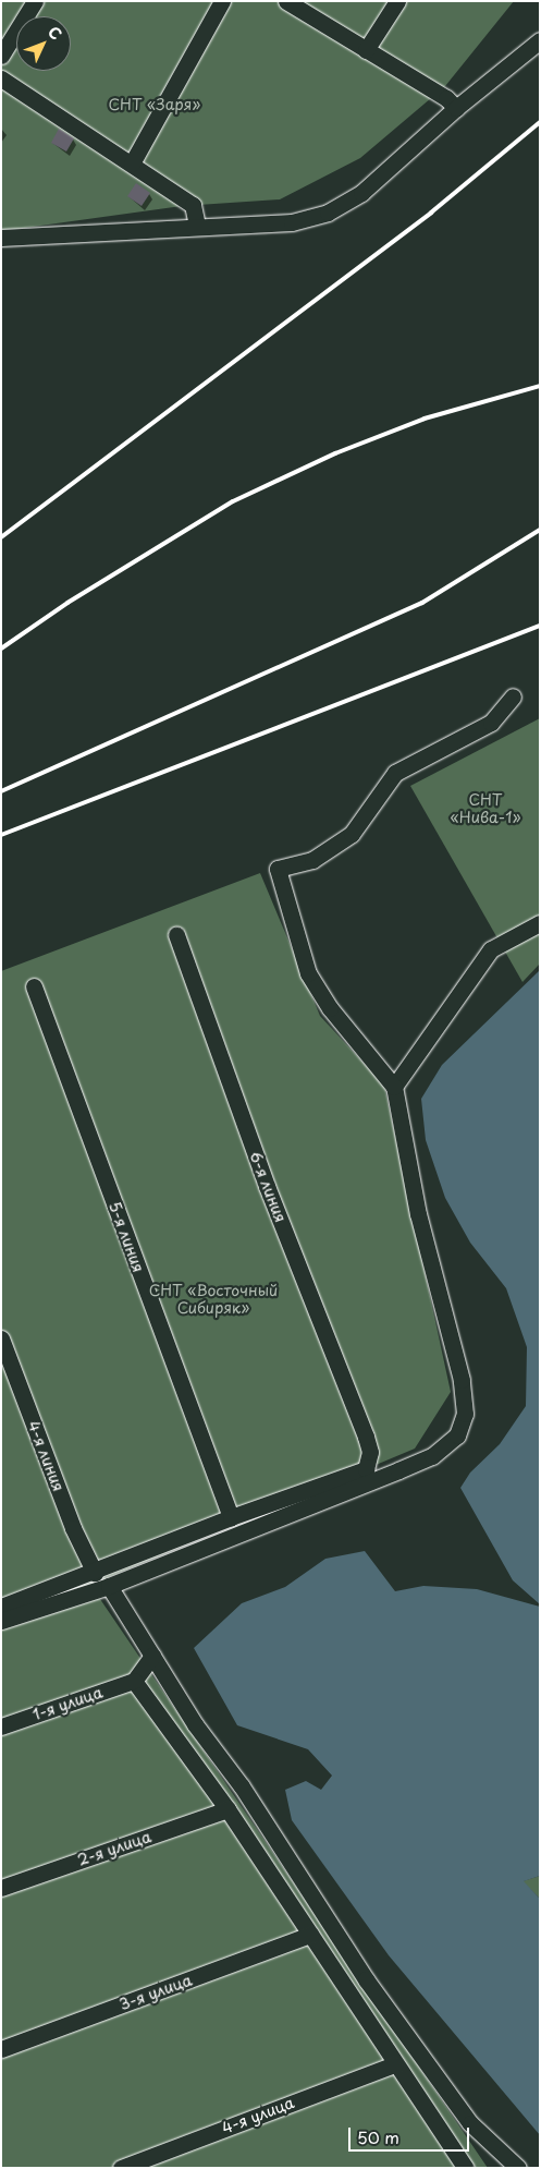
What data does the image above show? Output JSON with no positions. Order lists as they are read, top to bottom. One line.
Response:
{"streets":{"street":["6-я линия","5-я линия","4-я линия","1-я улица","2-я улица","3-я улица","4-я улица"]},"crossings":[["6-я линия","5-я линия"]],"parks":["СНТ «Заря»","СНТ «Нива-1»","СНТ «Восточный Сибиряк»"],"scale_bar":"50 m","north":"top right"}
